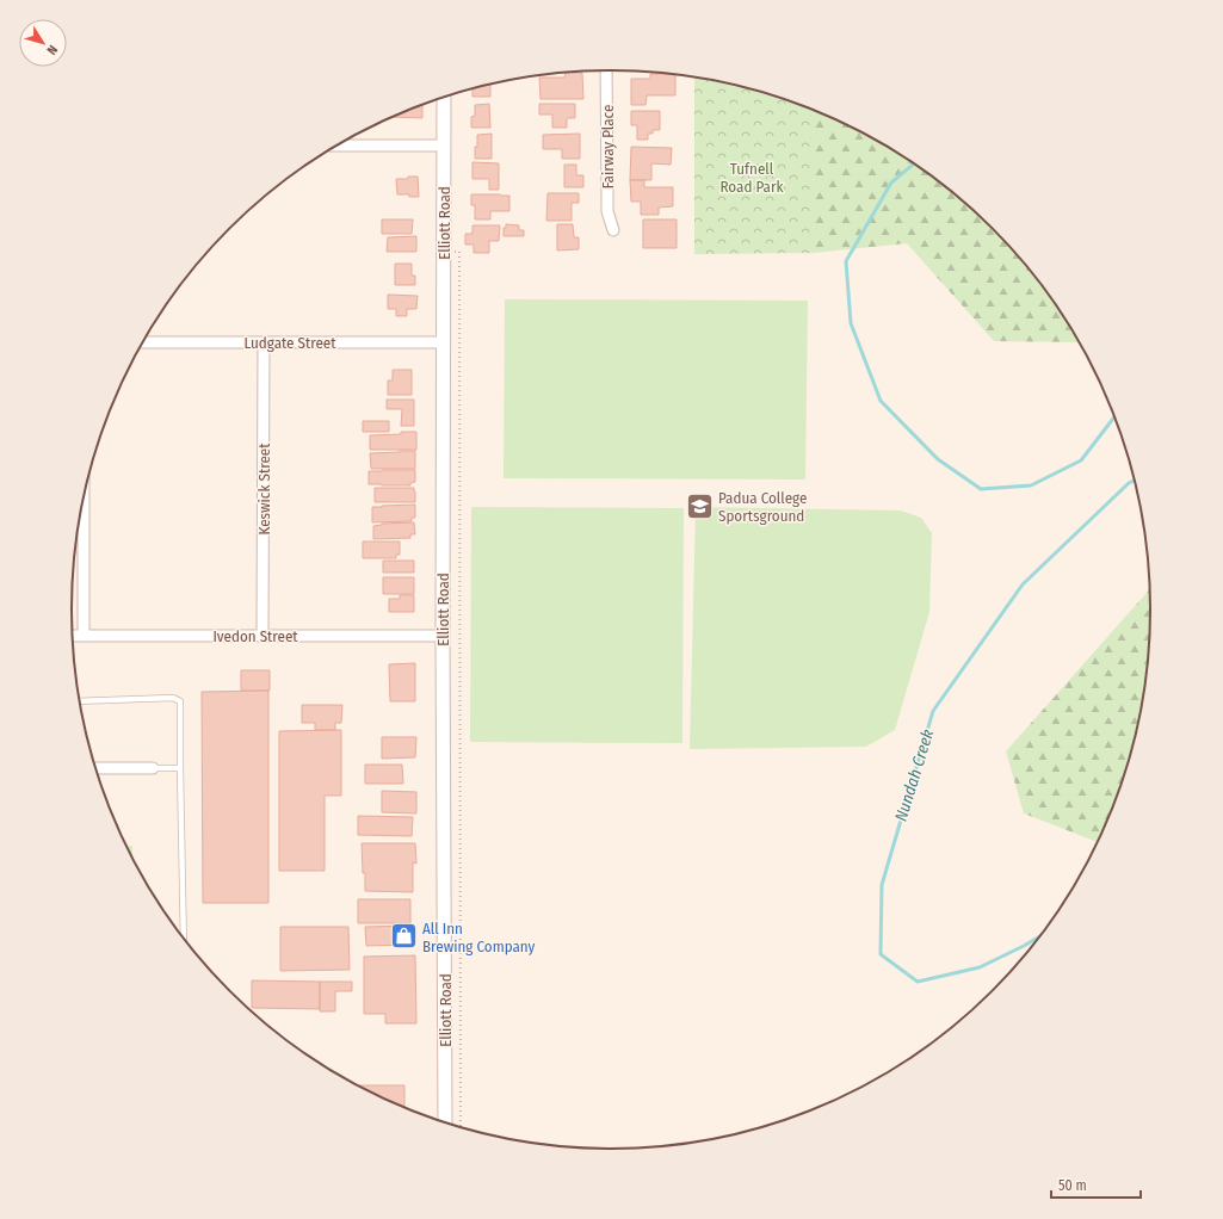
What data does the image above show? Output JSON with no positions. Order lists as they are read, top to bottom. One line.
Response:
{"streets":{"street":["Fairway Place","Elliott Road","Ludgate Street","Keswick Street","Ivedon Street"]},"crossings":[["Elliott Road","Ludgate Street"],["Elliott Road","Ivedon Street"],["Ludgate Street","Keswick Street"],["Keswick Street","Ivedon Street"]],"water":["Nundah Creek"],"parks":["Tufnell Road Park"],"places":{"school or university":["Padua College Sportsground"],"shop":["All Inn Brewing Company"]},"scale_bar":"50 m","north":"bottom right"}
